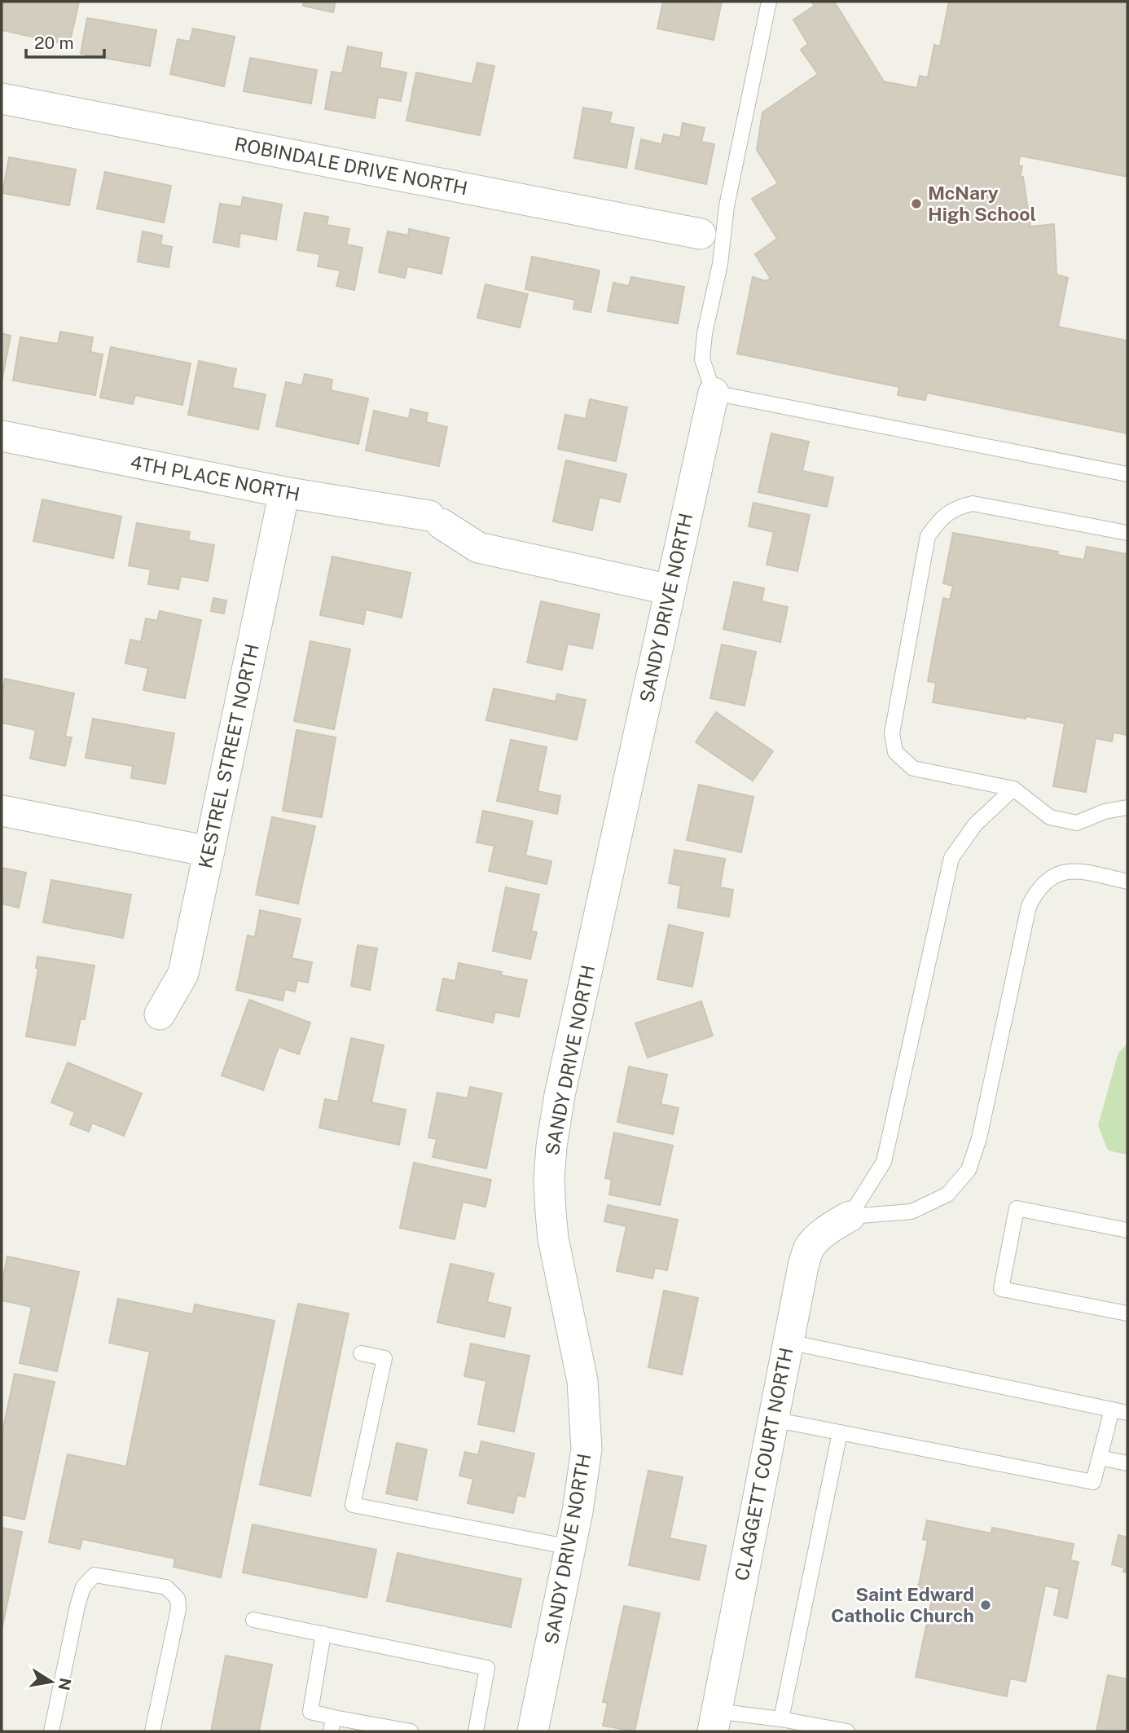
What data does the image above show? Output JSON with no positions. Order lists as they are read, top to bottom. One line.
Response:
{"streets":{"street":["ROBINDALE DRIVE NORTH","4TH PLACE NORTH","SANDY DRIVE NORTH","KESTREL STREET NORTH","CLAGGETT COURT NORTH"]},"crossings":[["4TH PLACE NORTH","SANDY DRIVE NORTH"],["4TH PLACE NORTH","KESTREL STREET NORTH"]],"places":["McNary High School","Saint Edward Catholic Church"],"scale_bar":"20 m","north":"right"}
